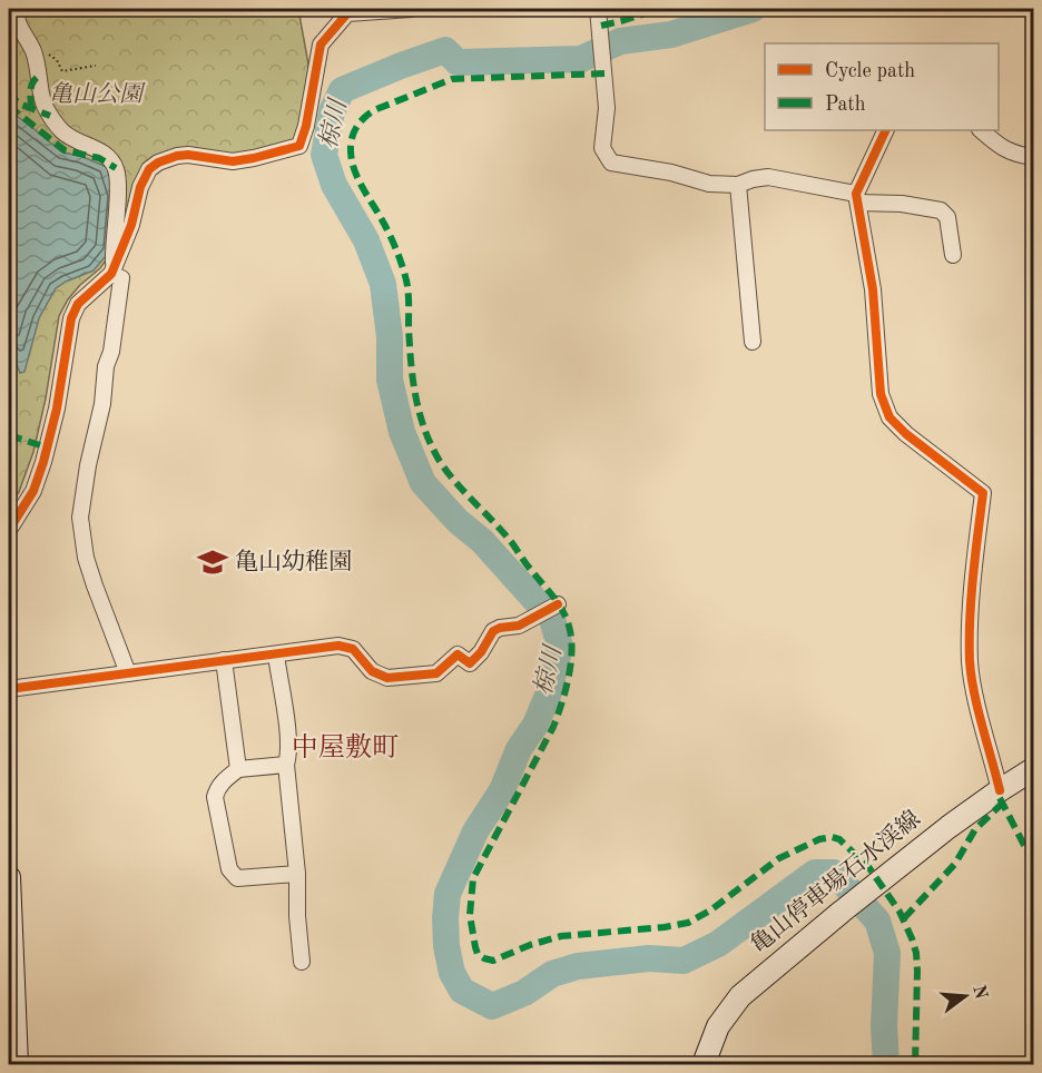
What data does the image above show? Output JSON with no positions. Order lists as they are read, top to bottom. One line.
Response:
{"streets":{"main road":["亀山停車場石水渓線"]},"districts":["中屋敷町"],"water":["椋川"],"parks":["亀山公園"],"places":{"school or university":["亀山幼稚園"]},"legend":["Cycle path","Path"],"north":"right"}
